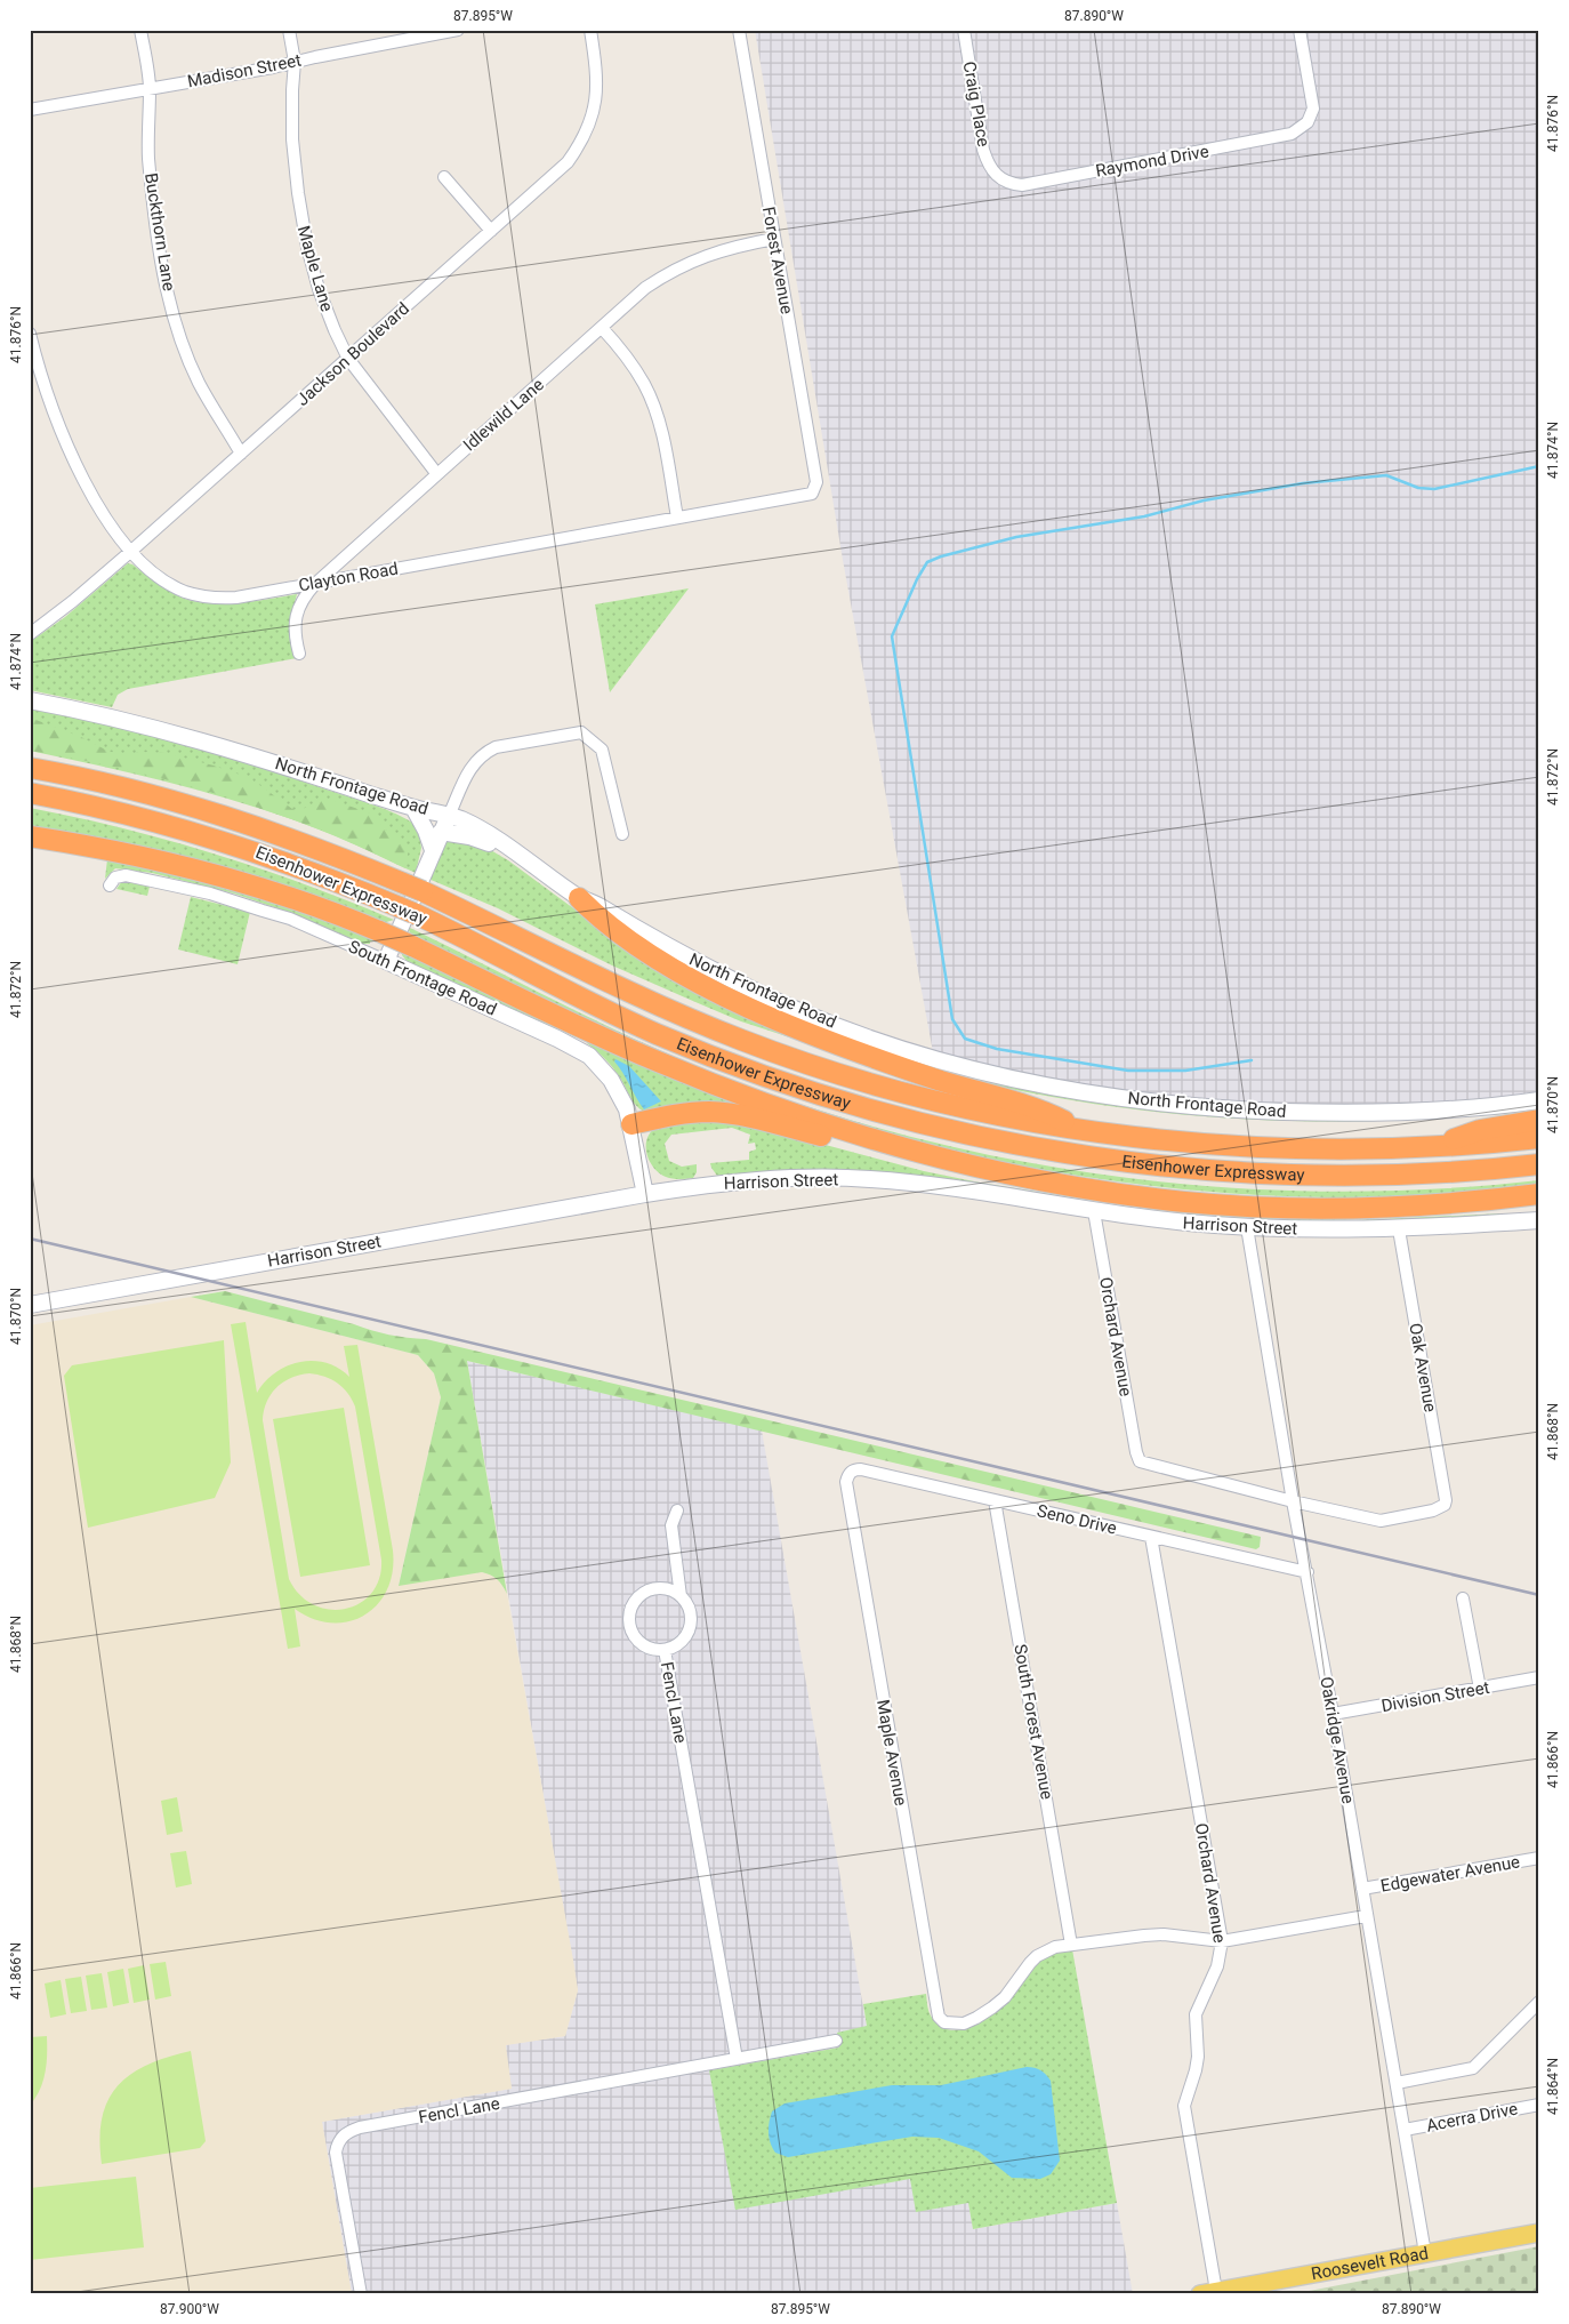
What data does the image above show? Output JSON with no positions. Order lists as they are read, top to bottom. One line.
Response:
{"streets":{"highway":["Eisenhower Expressway"],"main road":["North Frontage Road","South Frontage Road","Harrison Street","Roosevelt Road"],"street":["Madison Street","Craig Place","Raymond Drive","Buckthorn Lane","Forest Avenue","Maple Lane","Jackson Boulevard","Idlewild Lane","Clayton Road","Orchard Avenue","Oak Avenue","Seno Drive","Division Street","Fencl Lane","South Forest Avenue","Oakridge Avenue","Maple Avenue","Edgewater Avenue","Acerra Drive"]},"crossings":[["Madison Street","Buckthorn Lane"],["Madison Street","Maple Lane"],["Craig Place","Raymond Drive"],["Buckthorn Lane","Jackson Boulevard"],["Forest Avenue","Idlewild Lane"],["Forest Avenue","Clayton Road"],["Maple Lane","Jackson Boulevard"],["Maple Lane","Idlewild Lane"],["Jackson Boulevard","Clayton Road"],["Idlewild Lane","Clayton Road"],["South Frontage Road","Harrison Street"],["Harrison Street","Orchard Avenue"],["Harrison Street","Oak Avenue"],["Harrison Street","Oakridge Avenue"],["Orchard Avenue","Oak Avenue"],["Orchard Avenue","Seno Drive"],["Orchard Avenue","Oakridge Avenue"],["Orchard Avenue","Roosevelt Road"],["Oak Avenue","Oakridge Avenue"],["Seno Drive","South Forest Avenue"],["Seno Drive","Oakridge Avenue"],["Seno Drive","Maple Avenue"],["Division Street","Oakridge Avenue"],["South Forest Avenue","Maple Avenue"],["Oakridge Avenue","Edgewater Avenue"],["Oakridge Avenue","Acerra Drive"],["Oakridge Avenue","Roosevelt Road"]],"coordinates":["87.895°W","87.890°W","41.876°N","41.874°N","41.872°N","41.870°N","41.868°N","41.866°N","41.864°N","87.900°W"]}
